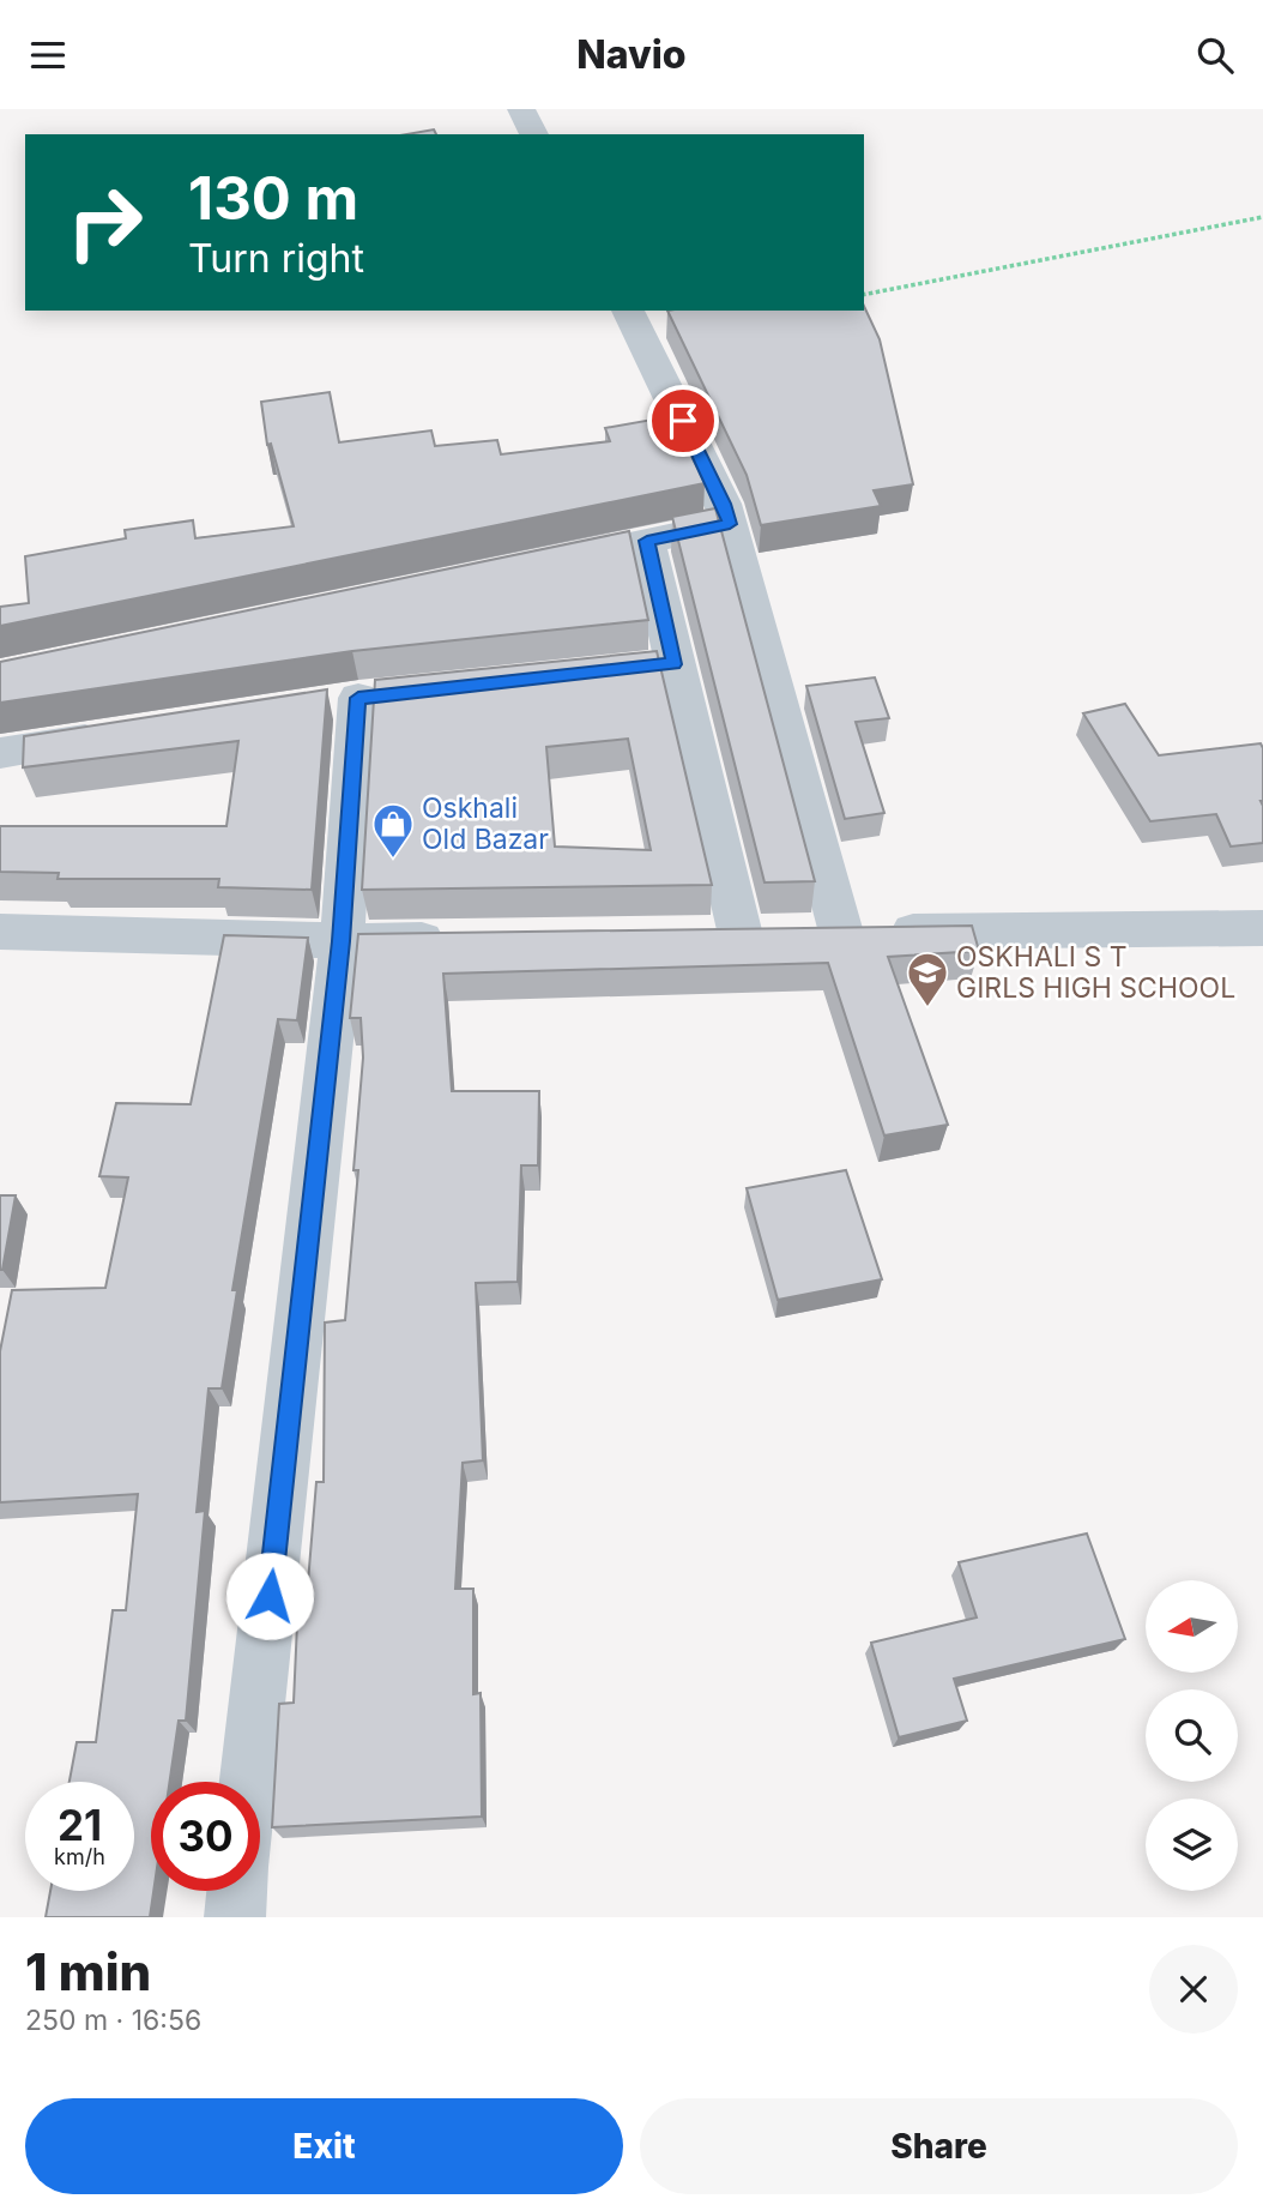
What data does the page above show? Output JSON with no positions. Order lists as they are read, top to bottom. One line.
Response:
{"places":{"shop":["Oskhali Old Bazar"],"school or university":["OSKHALI S T GIRLS HIGH SCHOOL"]},"north":"left","page":{"header":"Navio","turn":["130 m","Turn right"],"speed":"21 km/h","limit":"30","heading":["1 min","250 m · 16:56"],"buttons":["Exit","Share"]}}
